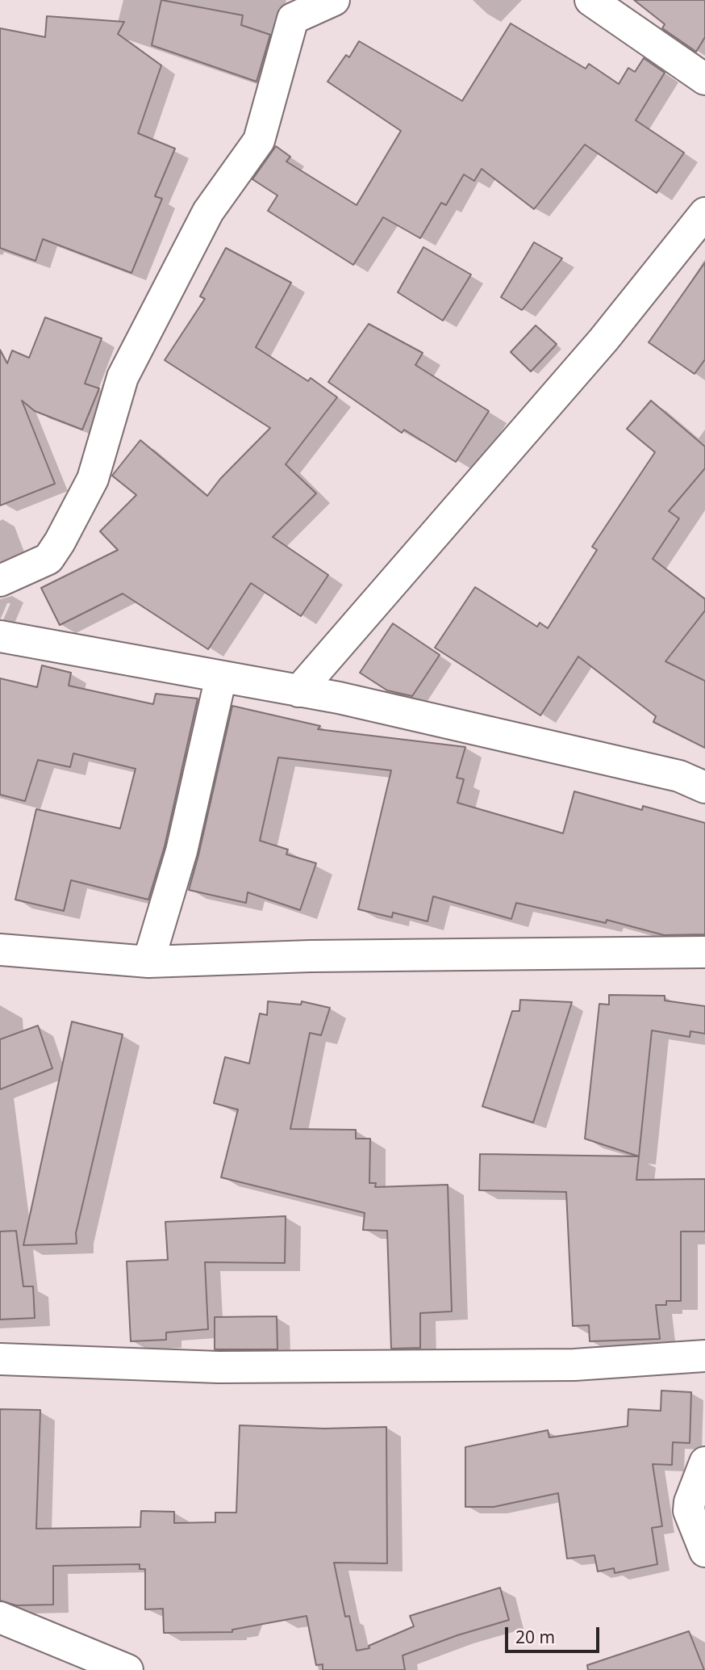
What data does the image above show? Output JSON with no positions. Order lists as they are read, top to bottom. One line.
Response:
{"scale_bar":"20 m"}
